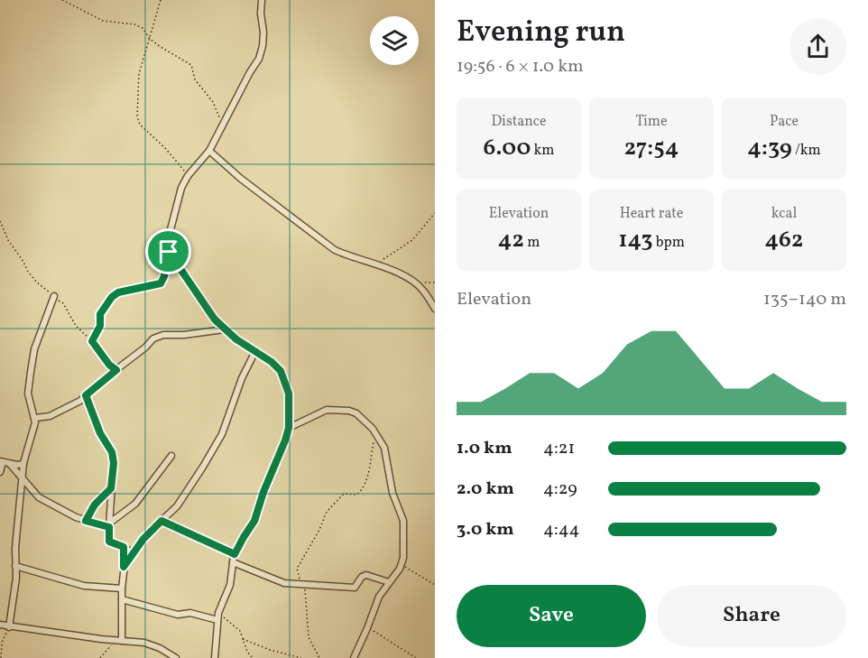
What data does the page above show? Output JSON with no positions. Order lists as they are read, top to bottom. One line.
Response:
{"page":{"heading":["Evening run","19:56 · 6 × 1.0 km"],"stats":[["Distance","6.00 km"],["Time","27:54"],["Pace","4:39 /km"],["Elevation","42 m"],["Heart rate","143 bpm"],["kcal","462"]],"chart":["Elevation","135–140 m"],"list":[{"name":"1.0 km","note":"4:21"},{"name":"2.0 km","note":"4:29"},{"name":"3.0 km","note":"4:44"}],"buttons":["Save","Share"]}}
